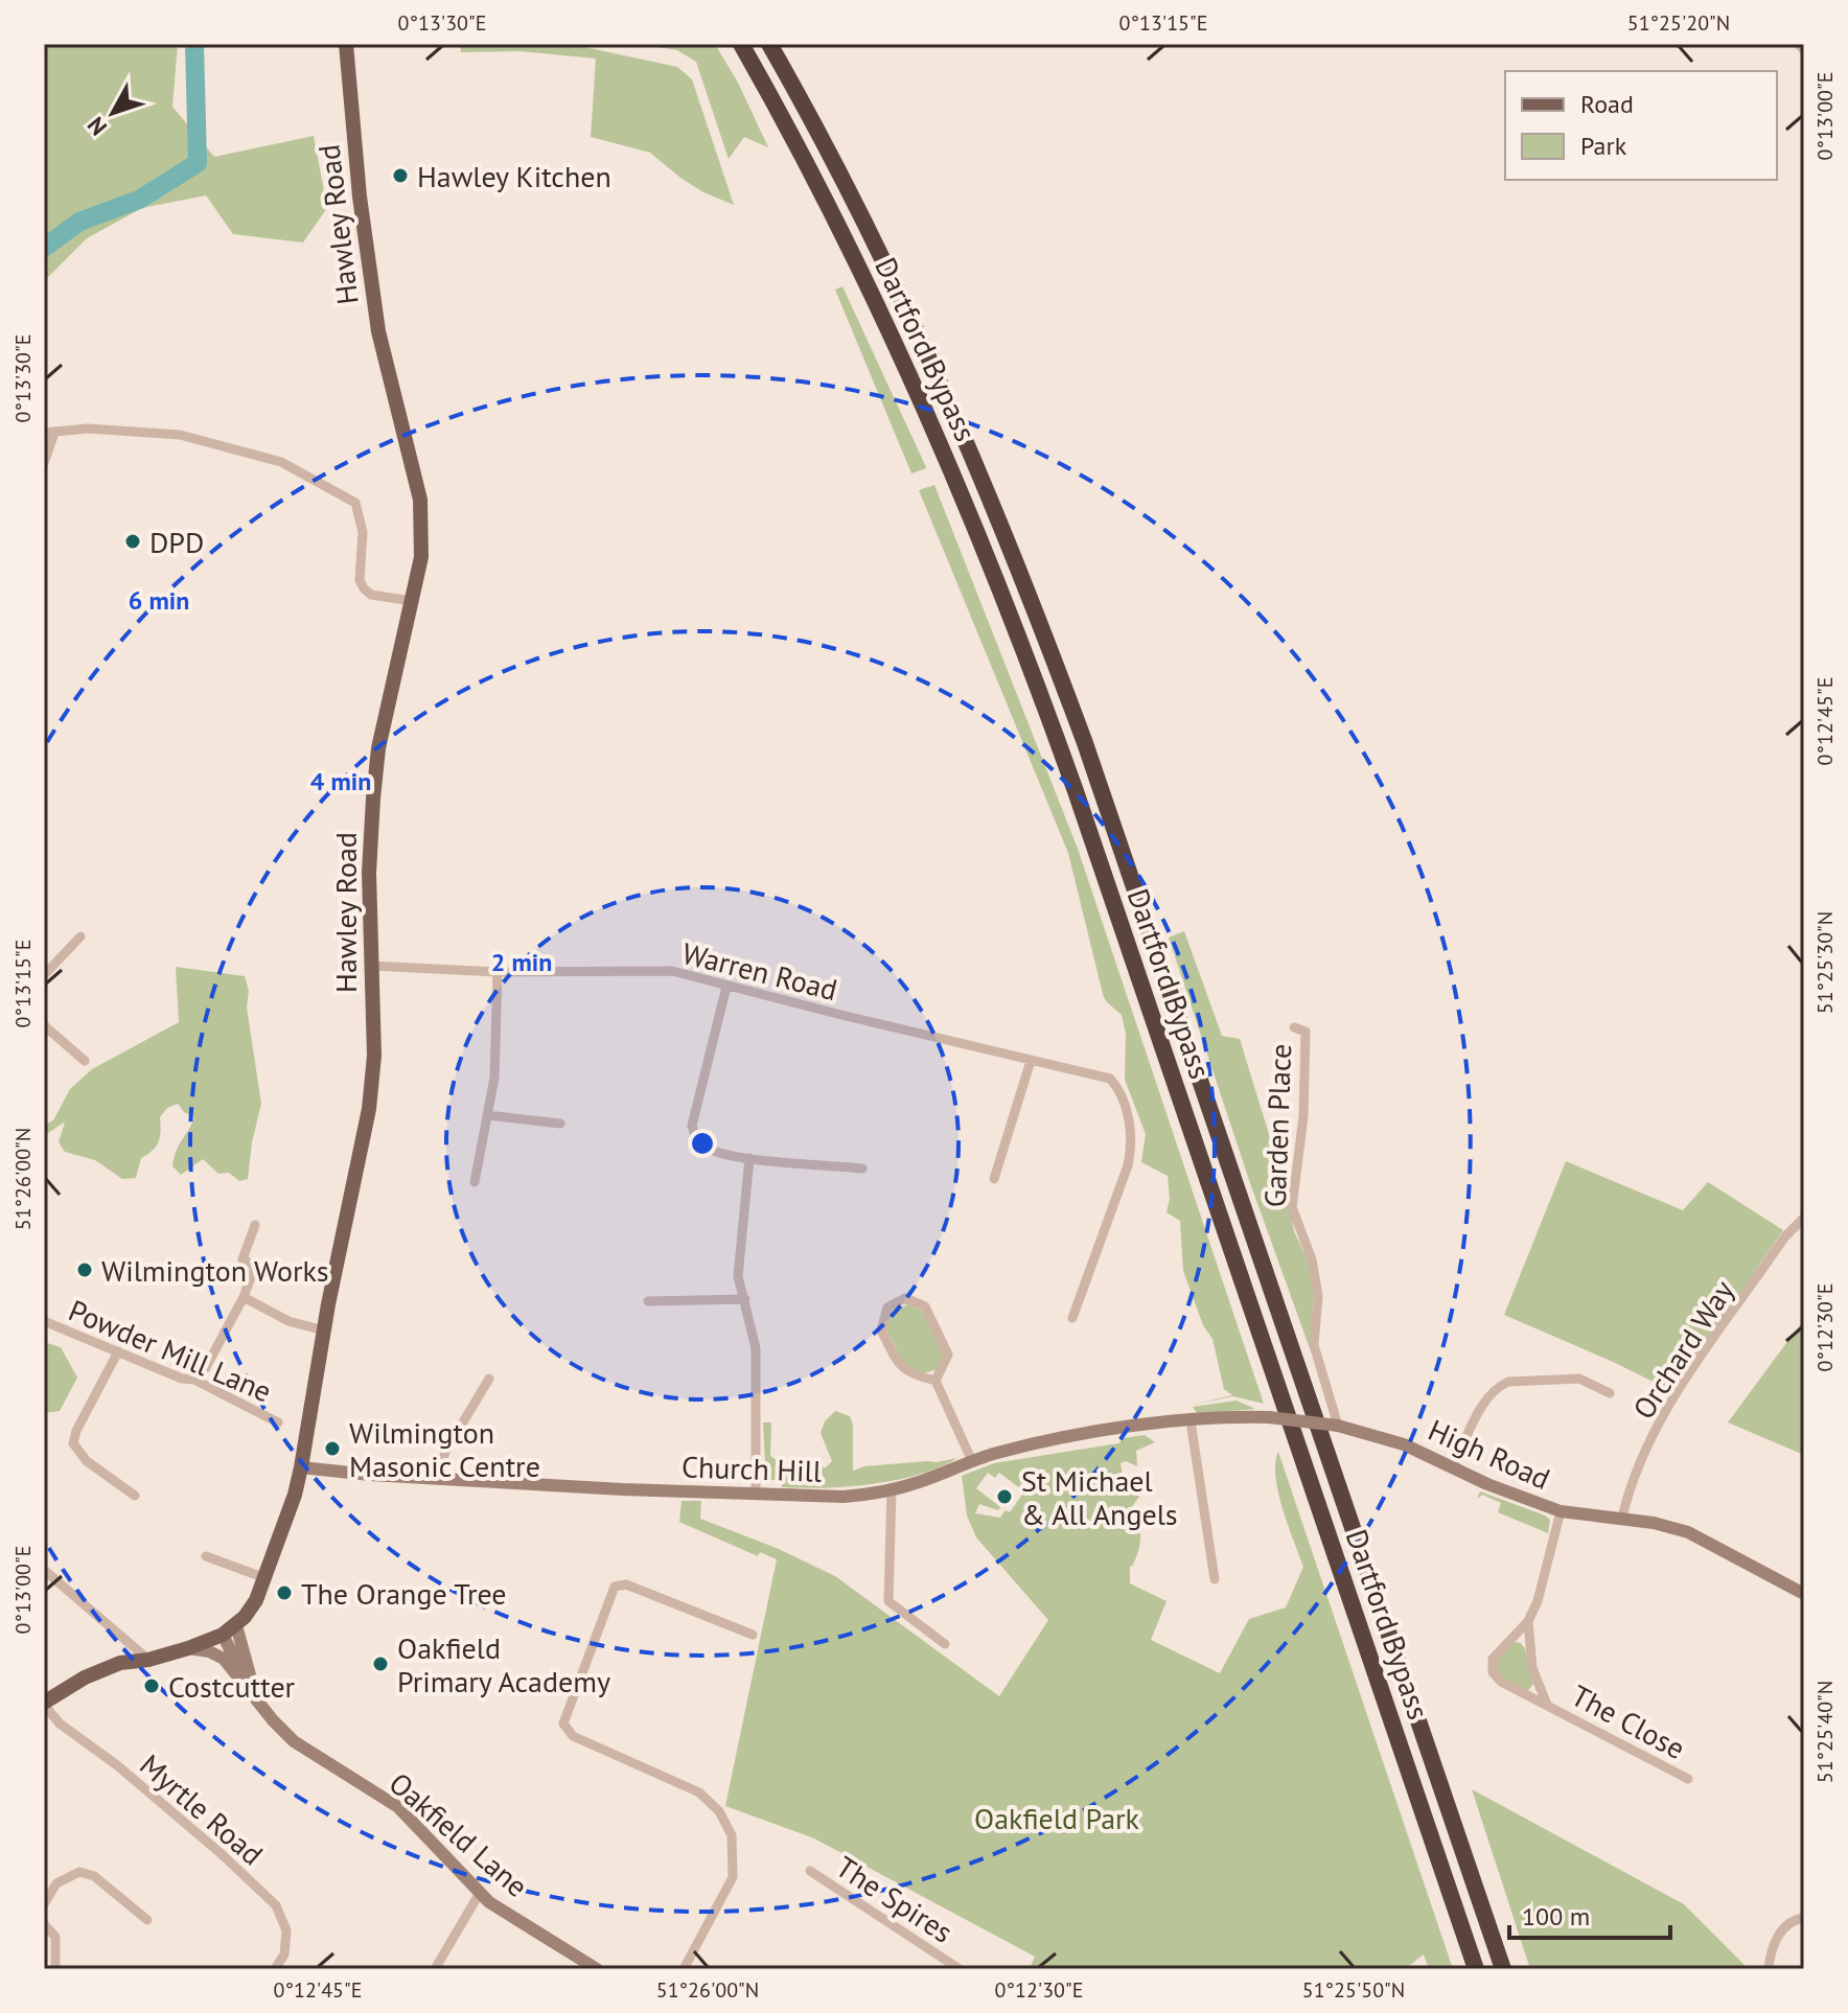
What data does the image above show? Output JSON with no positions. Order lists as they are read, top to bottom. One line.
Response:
{"streets":{"highway":["Dartford Bypass"],"main road":["Hawley Road","High Road","Church Hill","Oakfield Lane"],"street":["Warren Road","Garden Place","Orchard Way","Powder Mill Lane","The Close","Myrtle Road","The Spires"]},"crossings":[["Hawley Road","Warren Road"],["Hawley Road","Church Hill"],["Hawley Road","Myrtle Road"],["Hawley Road","Oakfield Lane"],["Garden Place","High Road"],["Orchard Way","High Road"],["High Road","Church Hill"],["High Road","The Close"]],"parks":["Oakfield Park"],"places":["Hawley Kitchen","DPD","Wilmington Works","Wilmington Masonic Centre","St Michael & All Angels","The Orange Tree","Oakfield Primary Academy","Costcutter"],"legend":["Road","Park"],"scale_bar":"100 m","north":"bottom left","coordinates":["0°13'30\"E","0°13'15\"E","51°25'20\"N","0°13'00\"E","0°12'45\"E","51°25'30\"N","51°26'00\"N","0°12'30\"E","51°25'40\"N","51°25'50\"N"],"rings":["6 min","4 min","2 min"]}
